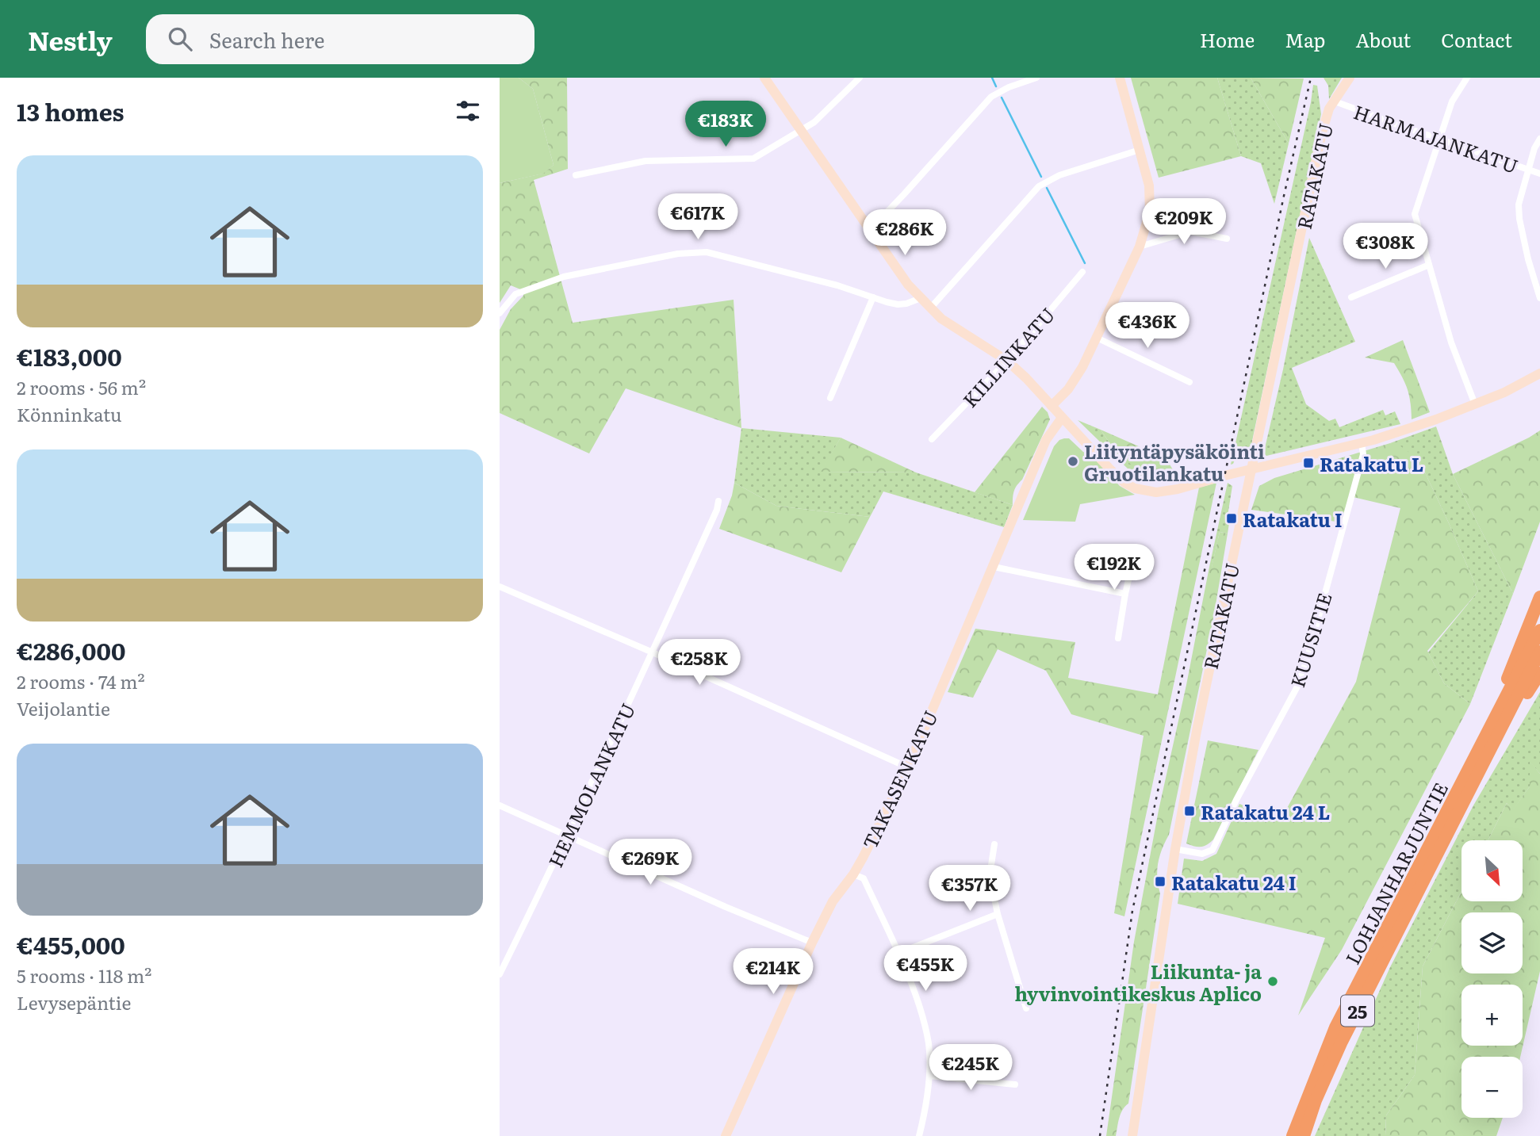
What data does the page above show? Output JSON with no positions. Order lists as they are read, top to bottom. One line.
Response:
{"streets":{"highway":["LOHJANHARJUNTIE","25"],"street":["HARMAJANKATU","RATAKATU","KILLINKATU","KUUSITIE","TAKASENKATU","HEMMOLANKATU"]},"crossings":[["HARMAJANKATU","RATAKATU"],["RATAKATU","KUUSITIE"]],"places":{"other":["Liityntäpysäköinti Gruotilankatu","Liikunta- ja hyvinvointikeskus Aplico"],"transit":["Ratakatu L","Ratakatu I","Ratakatu 24 L","Ratakatu 24 I"]},"north":"bottom right","page":{"header":"Nestly","search":"Search here","nav":["Home","Map","About","Contact"],"heading":"13 homes","price":["€183K","€617K","€209K","€286K","€308K","€436K","€192K","€258K","€269K","€357K","€455K","€214K","€245K"],"list":[{"name":"€183,000","note":"2 rooms · 56 m² · Könninkatu"},{"name":"€286,000","note":"2 rooms · 74 m² · Veijolantie"},{"name":"€455,000","note":"5 rooms · 118 m² · Levysepäntie"}],"map_buttons":["+","−"]}}
